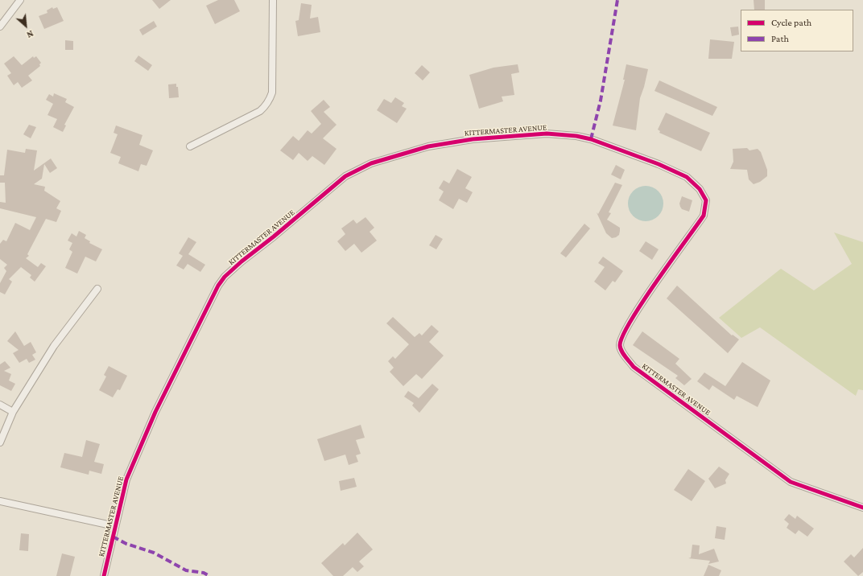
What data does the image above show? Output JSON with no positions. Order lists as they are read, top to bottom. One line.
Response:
{"streets":{"street":["KITTERMASTER AVENUE"]},"legend":["Cycle path","Path"],"north":"bottom right"}
